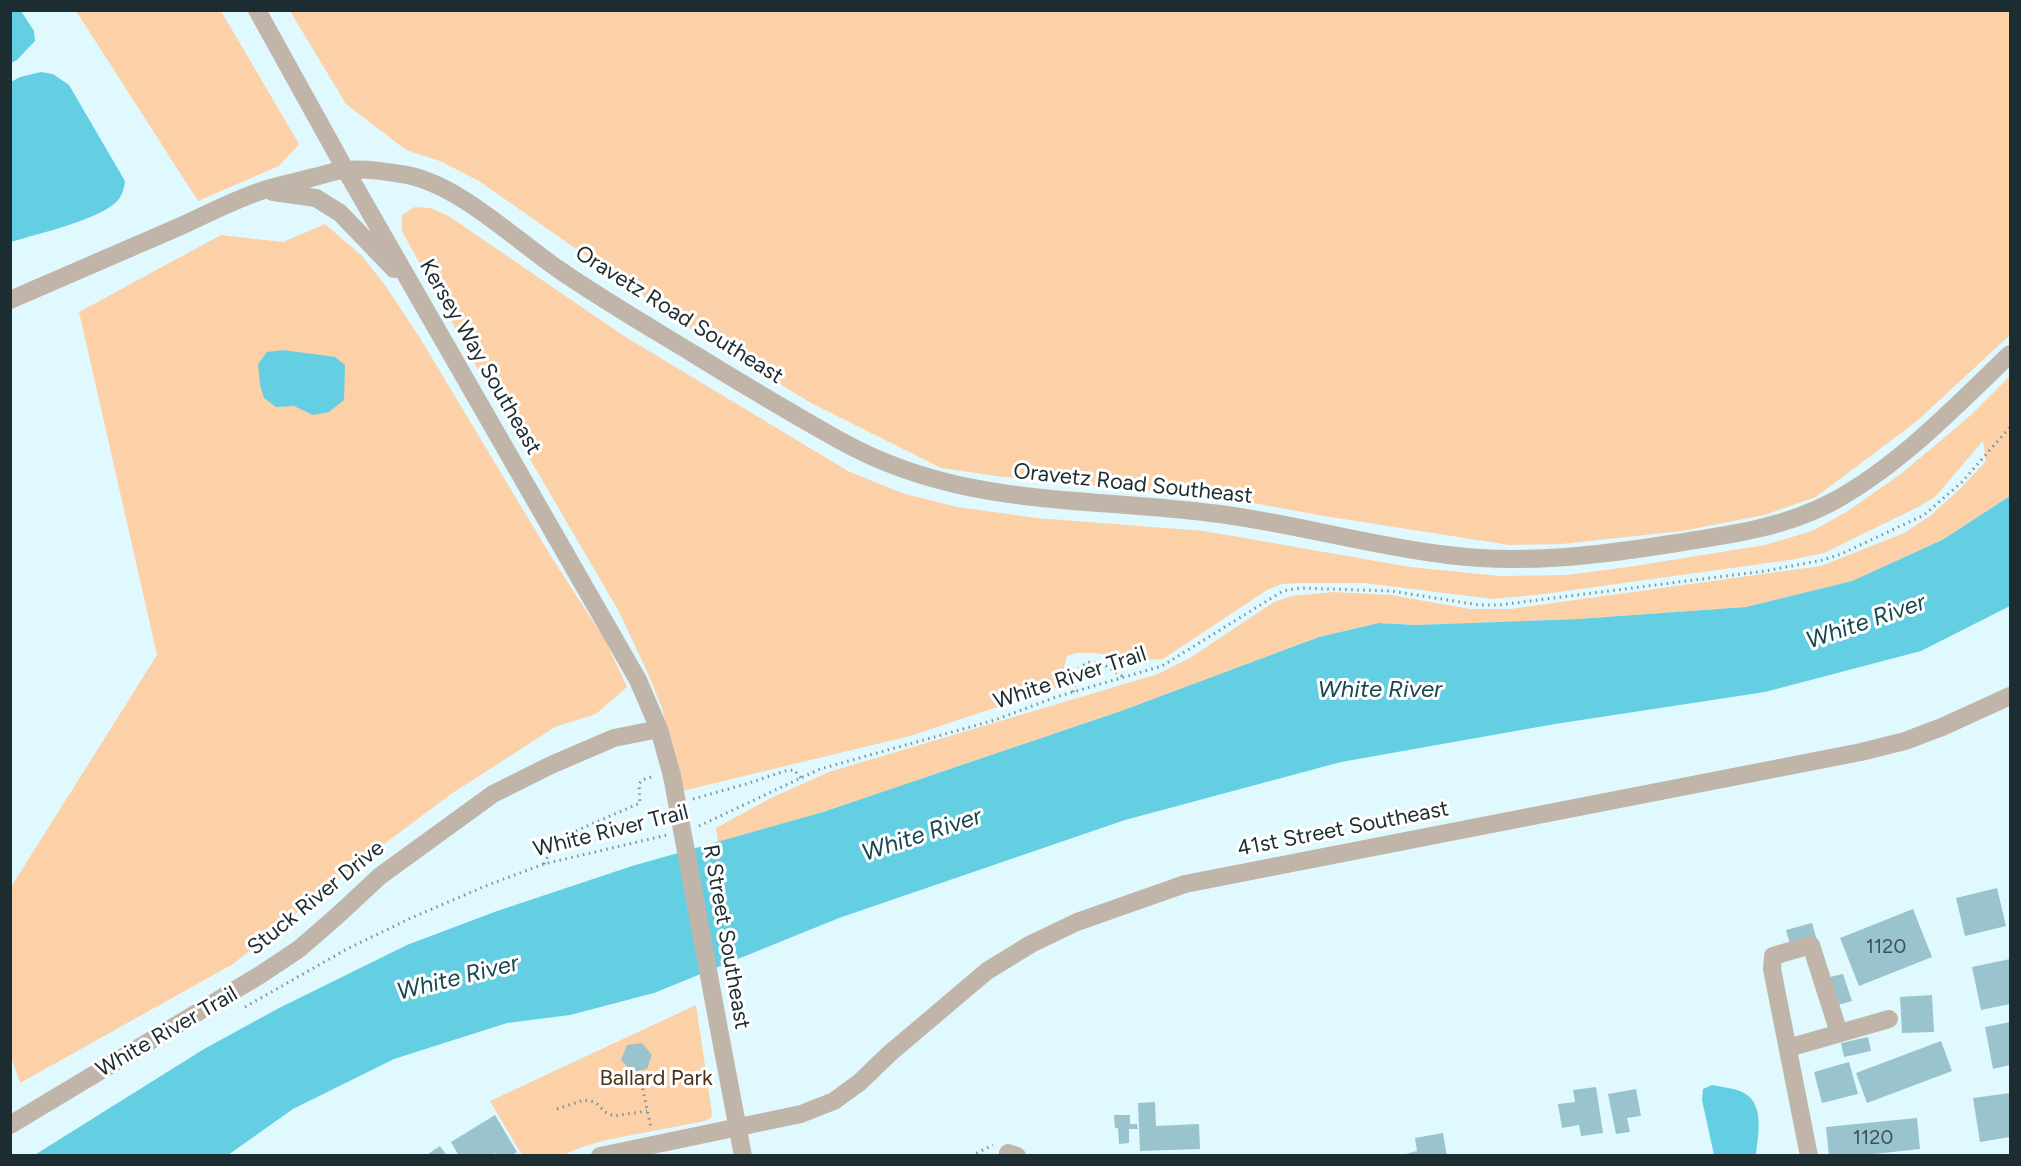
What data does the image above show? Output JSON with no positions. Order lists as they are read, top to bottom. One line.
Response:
{"streets":{"street":["Oravetz Road Southeast","Kersey Way Southeast","41st Street Southeast","Stuck River Drive","R Street Southeast"],"path":["White River Trail"]},"crossings":[["Oravetz Road Southeast","Kersey Way Southeast"],["Kersey Way Southeast","Stuck River Drive"],["Kersey Way Southeast","R Street Southeast"],["41st Street Southeast","R Street Southeast"],["Stuck River Drive","R Street Southeast"]],"water":["White River"],"parks":["Ballard Park"],"house_numbers":["1120","1120"]}
